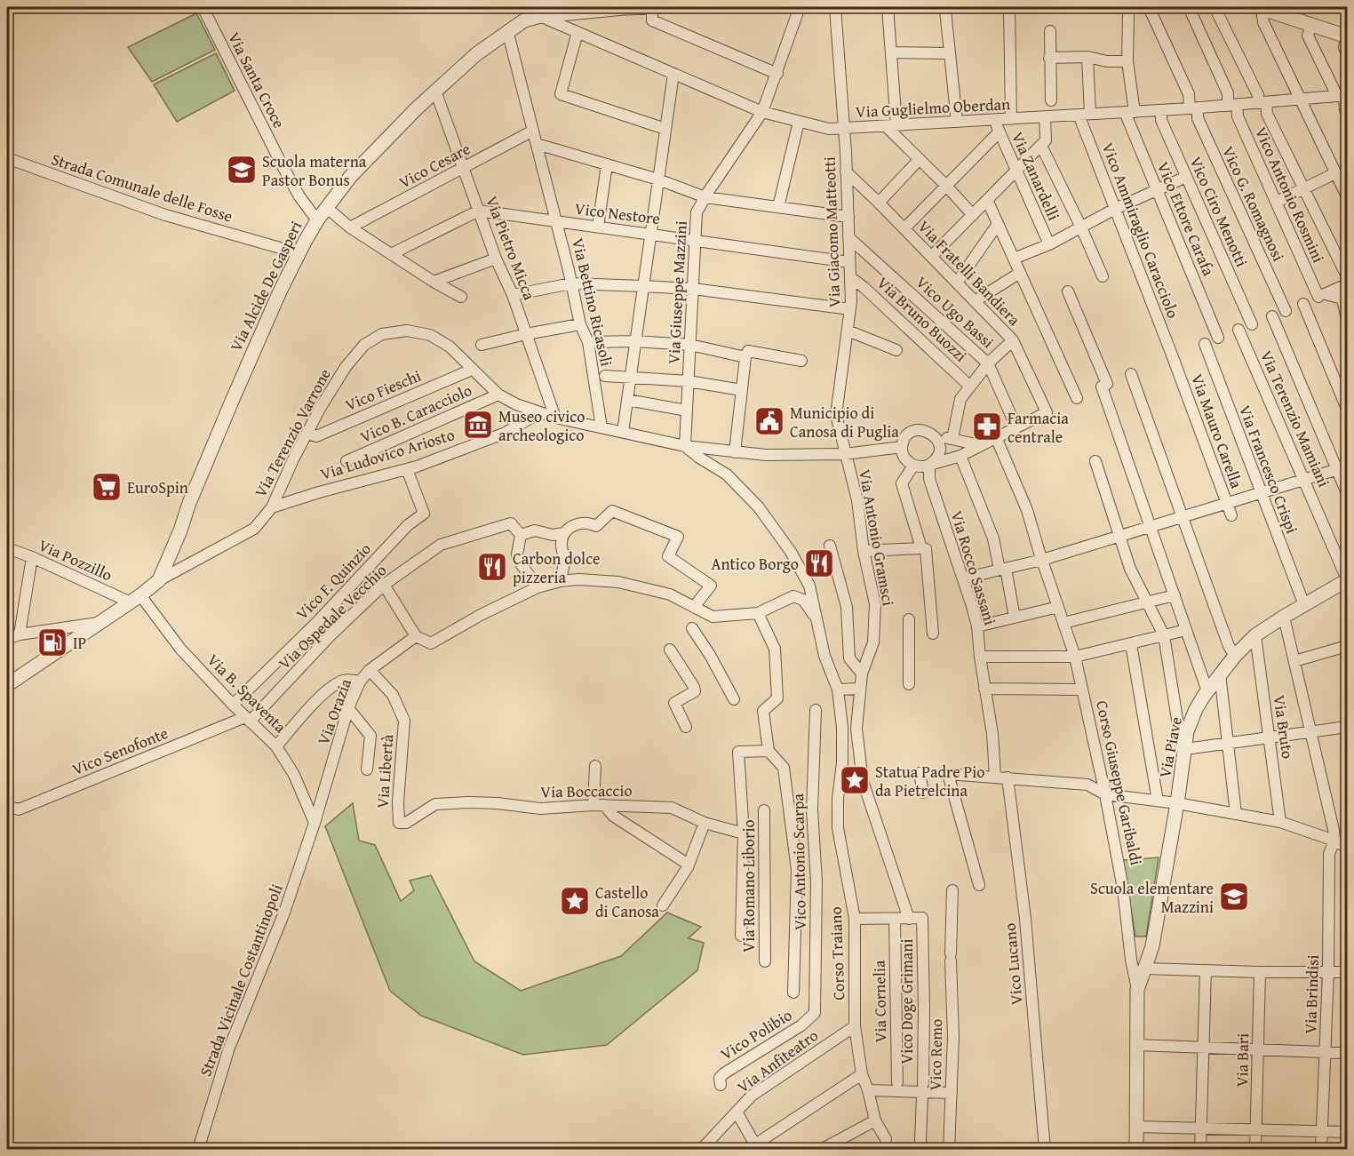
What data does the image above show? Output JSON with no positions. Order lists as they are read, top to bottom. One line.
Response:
{"streets":{"street":["Via Santa Croce","Via Guglielmo Oberdan","Vico Cesare","Via Zanardelli","Strada Comunale delle Fosse","Vico Antonio Rosmini","Vico G. Romagnosi","Vico Ciro Menotti","Vico Nestore","Vico Ettore Carafa","Vico Ammiraglio Caracciolo","Via Giacomo Matteotti","Via Pietro Micca","Via Fratelli Bandiera","Via Alcide De Gasperi","Via Giuseppe Mazzini","Via Bettino Ricasoli","Vico Ugo Bassi","Via Bruno Buozzi","Vico Fieschi","Vico B. Caracciolo","Via Terenzio Mamiani","Via Mauro Carella","Via Terenzio Varrone","Via Ludovico Ariosto","Via Francesco Crispi","Via Antonio Gramsci","Via Pozzillo","Via Rocco Sassani","Vico F. Quinzio","Via Ospedale Vecchio","Via B. Spaventa","Via Orazia","Via Bruto","Via Piave","Vico Senofonte","Via Libertà","Corso Giuseppe Garibaldi","Via Boccaccio","Vico Antonio Scarpa","Via Romano Liborio","Corso Traiano","Vico Lucano","Strada Vicinale Costantinopoli","Via Brindisi","Via Cornelia","Vico Doge Grimani","Vico Polibio","Vico Remo","Via Bari","Via Anfiteatro"]},"crossings":[["Via Santa Croce","Via Alcide De Gasperi"],["Via Guglielmo Oberdan","Via Zanardelli"],["Via Guglielmo Oberdan","Vico Antonio Rosmini"],["Via Guglielmo Oberdan","Vico G. Romagnosi"],["Via Guglielmo Oberdan","Vico Ciro Menotti"],["Via Guglielmo Oberdan","Vico Ettore Carafa"],["Via Guglielmo Oberdan","Vico Ammiraglio Caracciolo"],["Via Guglielmo Oberdan","Via Giacomo Matteotti"],["Via Guglielmo Oberdan","Via Alcide De Gasperi"],["Via Guglielmo Oberdan","Via Giuseppe Mazzini"],["Vico Cesare","Via Pietro Micca"],["Vico Cesare","Via Bettino Ricasoli"],["Strada Comunale delle Fosse","Via Alcide De Gasperi"],["Vico Nestore","Via Giacomo Matteotti"],["Vico Nestore","Via Pietro Micca"],["Vico Nestore","Via Giuseppe Mazzini"],["Vico Nestore","Via Bettino Ricasoli"],["Vico Ammiraglio Caracciolo","Via Mauro Carella"],["Via Giacomo Matteotti","Via Fratelli Bandiera"],["Via Giacomo Matteotti","Vico Ugo Bassi"],["Via Giacomo Matteotti","Via Bruno Buozzi"],["Via Giacomo Matteotti","Via Terenzio Varrone"],["Via Giacomo Matteotti","Via Antonio Gramsci"],["Via Pietro Micca","Via Alcide De Gasperi"],["Via Pietro Micca","Via Terenzio Varrone"],["Via Fratelli Bandiera","Vico Ugo Bassi"],["Via Alcide De Gasperi","Via Bettino Ricasoli"],["Via Alcide De Gasperi","Via Terenzio Varrone"],["Via Giuseppe Mazzini","Via Terenzio Varrone"],["Via Giuseppe Mazzini","Corso Traiano"],["Via Bettino Ricasoli","Via Terenzio Varrone"],["Vico Fieschi","Via Terenzio Varrone"],["Vico B. Caracciolo","Via Terenzio Varrone"],["Via Terenzio Mamiani","Via Piave"],["Via Terenzio Varrone","Via Ludovico Ariosto"],["Via Terenzio Varrone","Via Antonio Gramsci"],["Via Terenzio Varrone","Via Rocco Sassani"],["Via Terenzio Varrone","Corso Traiano"],["Via Ludovico Ariosto","Vico F. Quinzio"],["Via Francesco Crispi","Via Piave"],["Via Antonio Gramsci","Vico Doge Grimani"],["Via Pozzillo","Via B. Spaventa"],["Vico F. Quinzio","Via B. Spaventa"],["Via Ospedale Vecchio","Via B. Spaventa"],["Via Ospedale Vecchio","Vico Senofonte"],["Via B. Spaventa","Via Orazia"],["Via B. Spaventa","Vico Senofonte"],["Via B. Spaventa","Strada Vicinale Costantinopoli"],["Via Orazia","Via Libertà"],["Via Orazia","Strada Vicinale Costantinopoli"],["Via Bruto","Via Piave"],["Via Piave","Corso Giuseppe Garibaldi"],["Via Libertà","Via Boccaccio"],["Vico Antonio Scarpa","Vico Polibio"],["Corso Traiano","Via Anfiteatro"]],"places":{"school or university":["Scuola materna Pastor Bonus","Scuola elementare Mazzini"],"public building":["Municipio di Canosa di Puglia"],"museum":["Museo civico archeologico"],"pharmacy":["Farmacia centrale"],"supermarket":["EuroSpin"],"restaurant":["Antico Borgo","Carbon dolce pizzeria"],"fuel station":["IP"],"place":["Statua Padre Pio da Pietrelcina","Castello di Canosa"]}}
